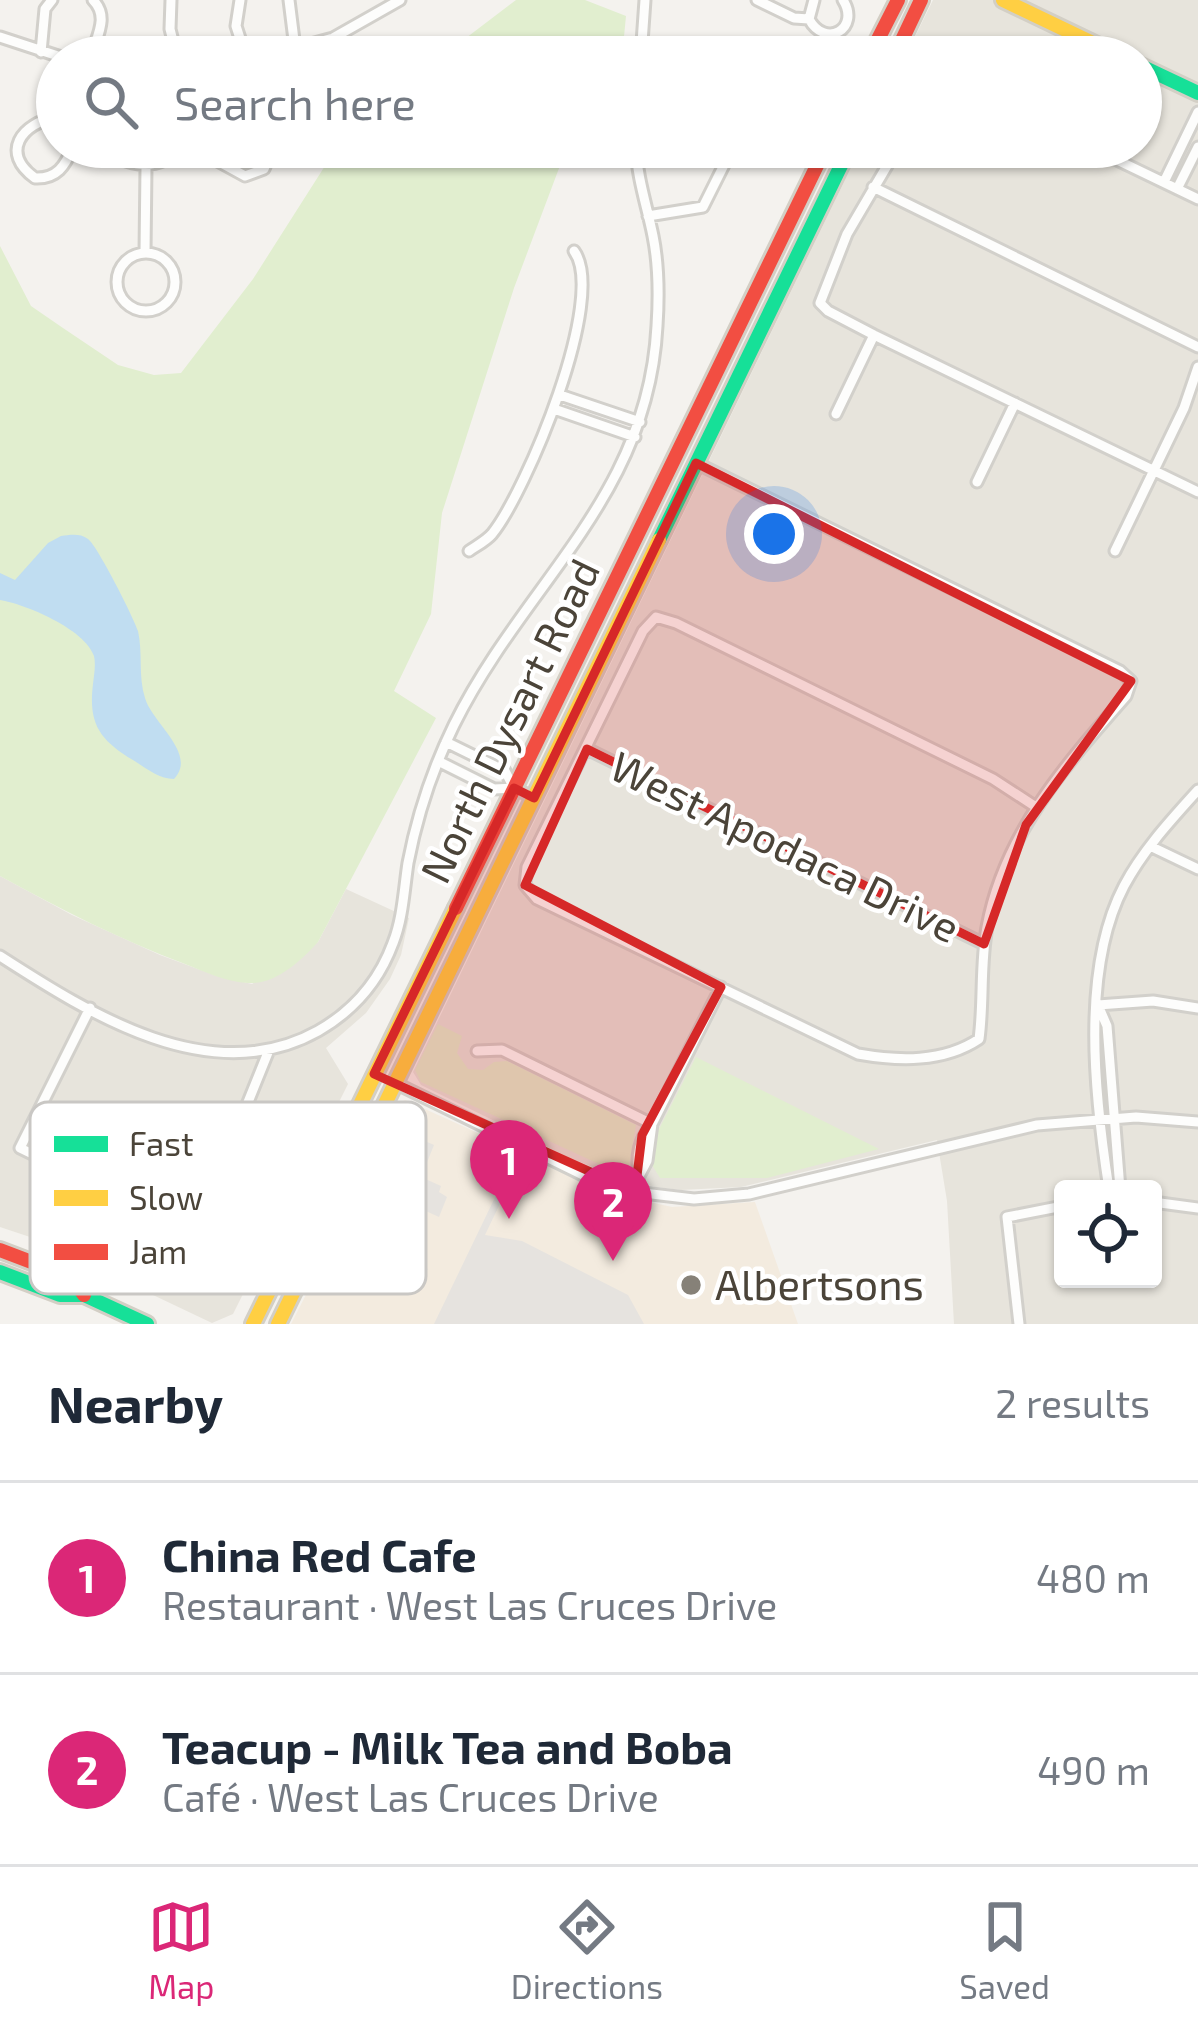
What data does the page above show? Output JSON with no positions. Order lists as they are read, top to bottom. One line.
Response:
{"streets":{"main road":["North Dysart Road"],"street":["West Apodaca Drive"]},"places":["Albertsons"],"legend":["Fast","Slow","Jam"],"page":{"search":"Search here","pins":["1","2"],"heading":["Nearby","2 results"],"list":[{"mark":"1","name":"China Red Cafe","note":"Restaurant · West Las Cruces Drive","value":"480 m"},{"mark":"2","name":"Teacup - Milk Tea and Boba","note":"Café · West Las Cruces Drive","value":"490 m"}],"nav":["Map","Directions","Saved"]}}
